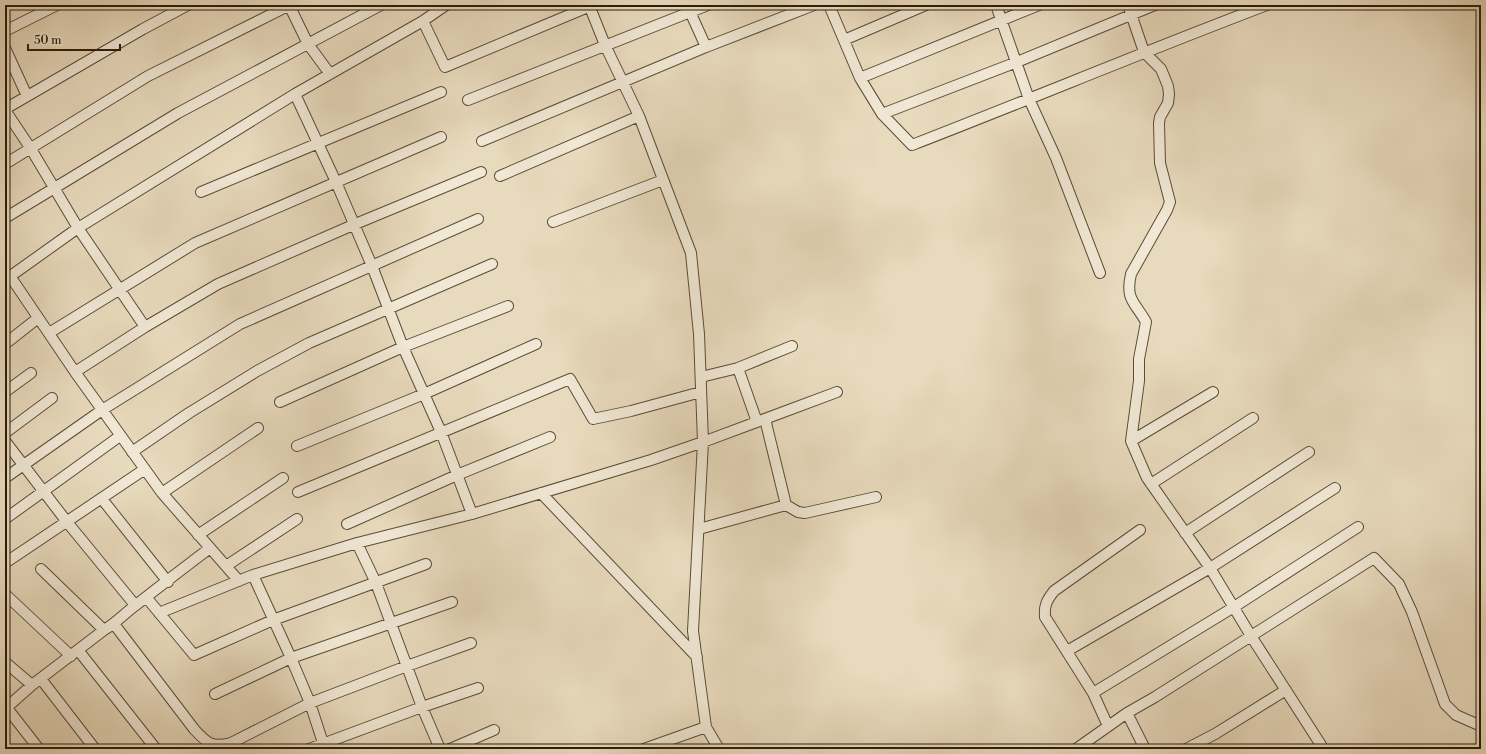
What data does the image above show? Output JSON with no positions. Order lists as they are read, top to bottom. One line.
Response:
{"scale_bar":"50 m"}
